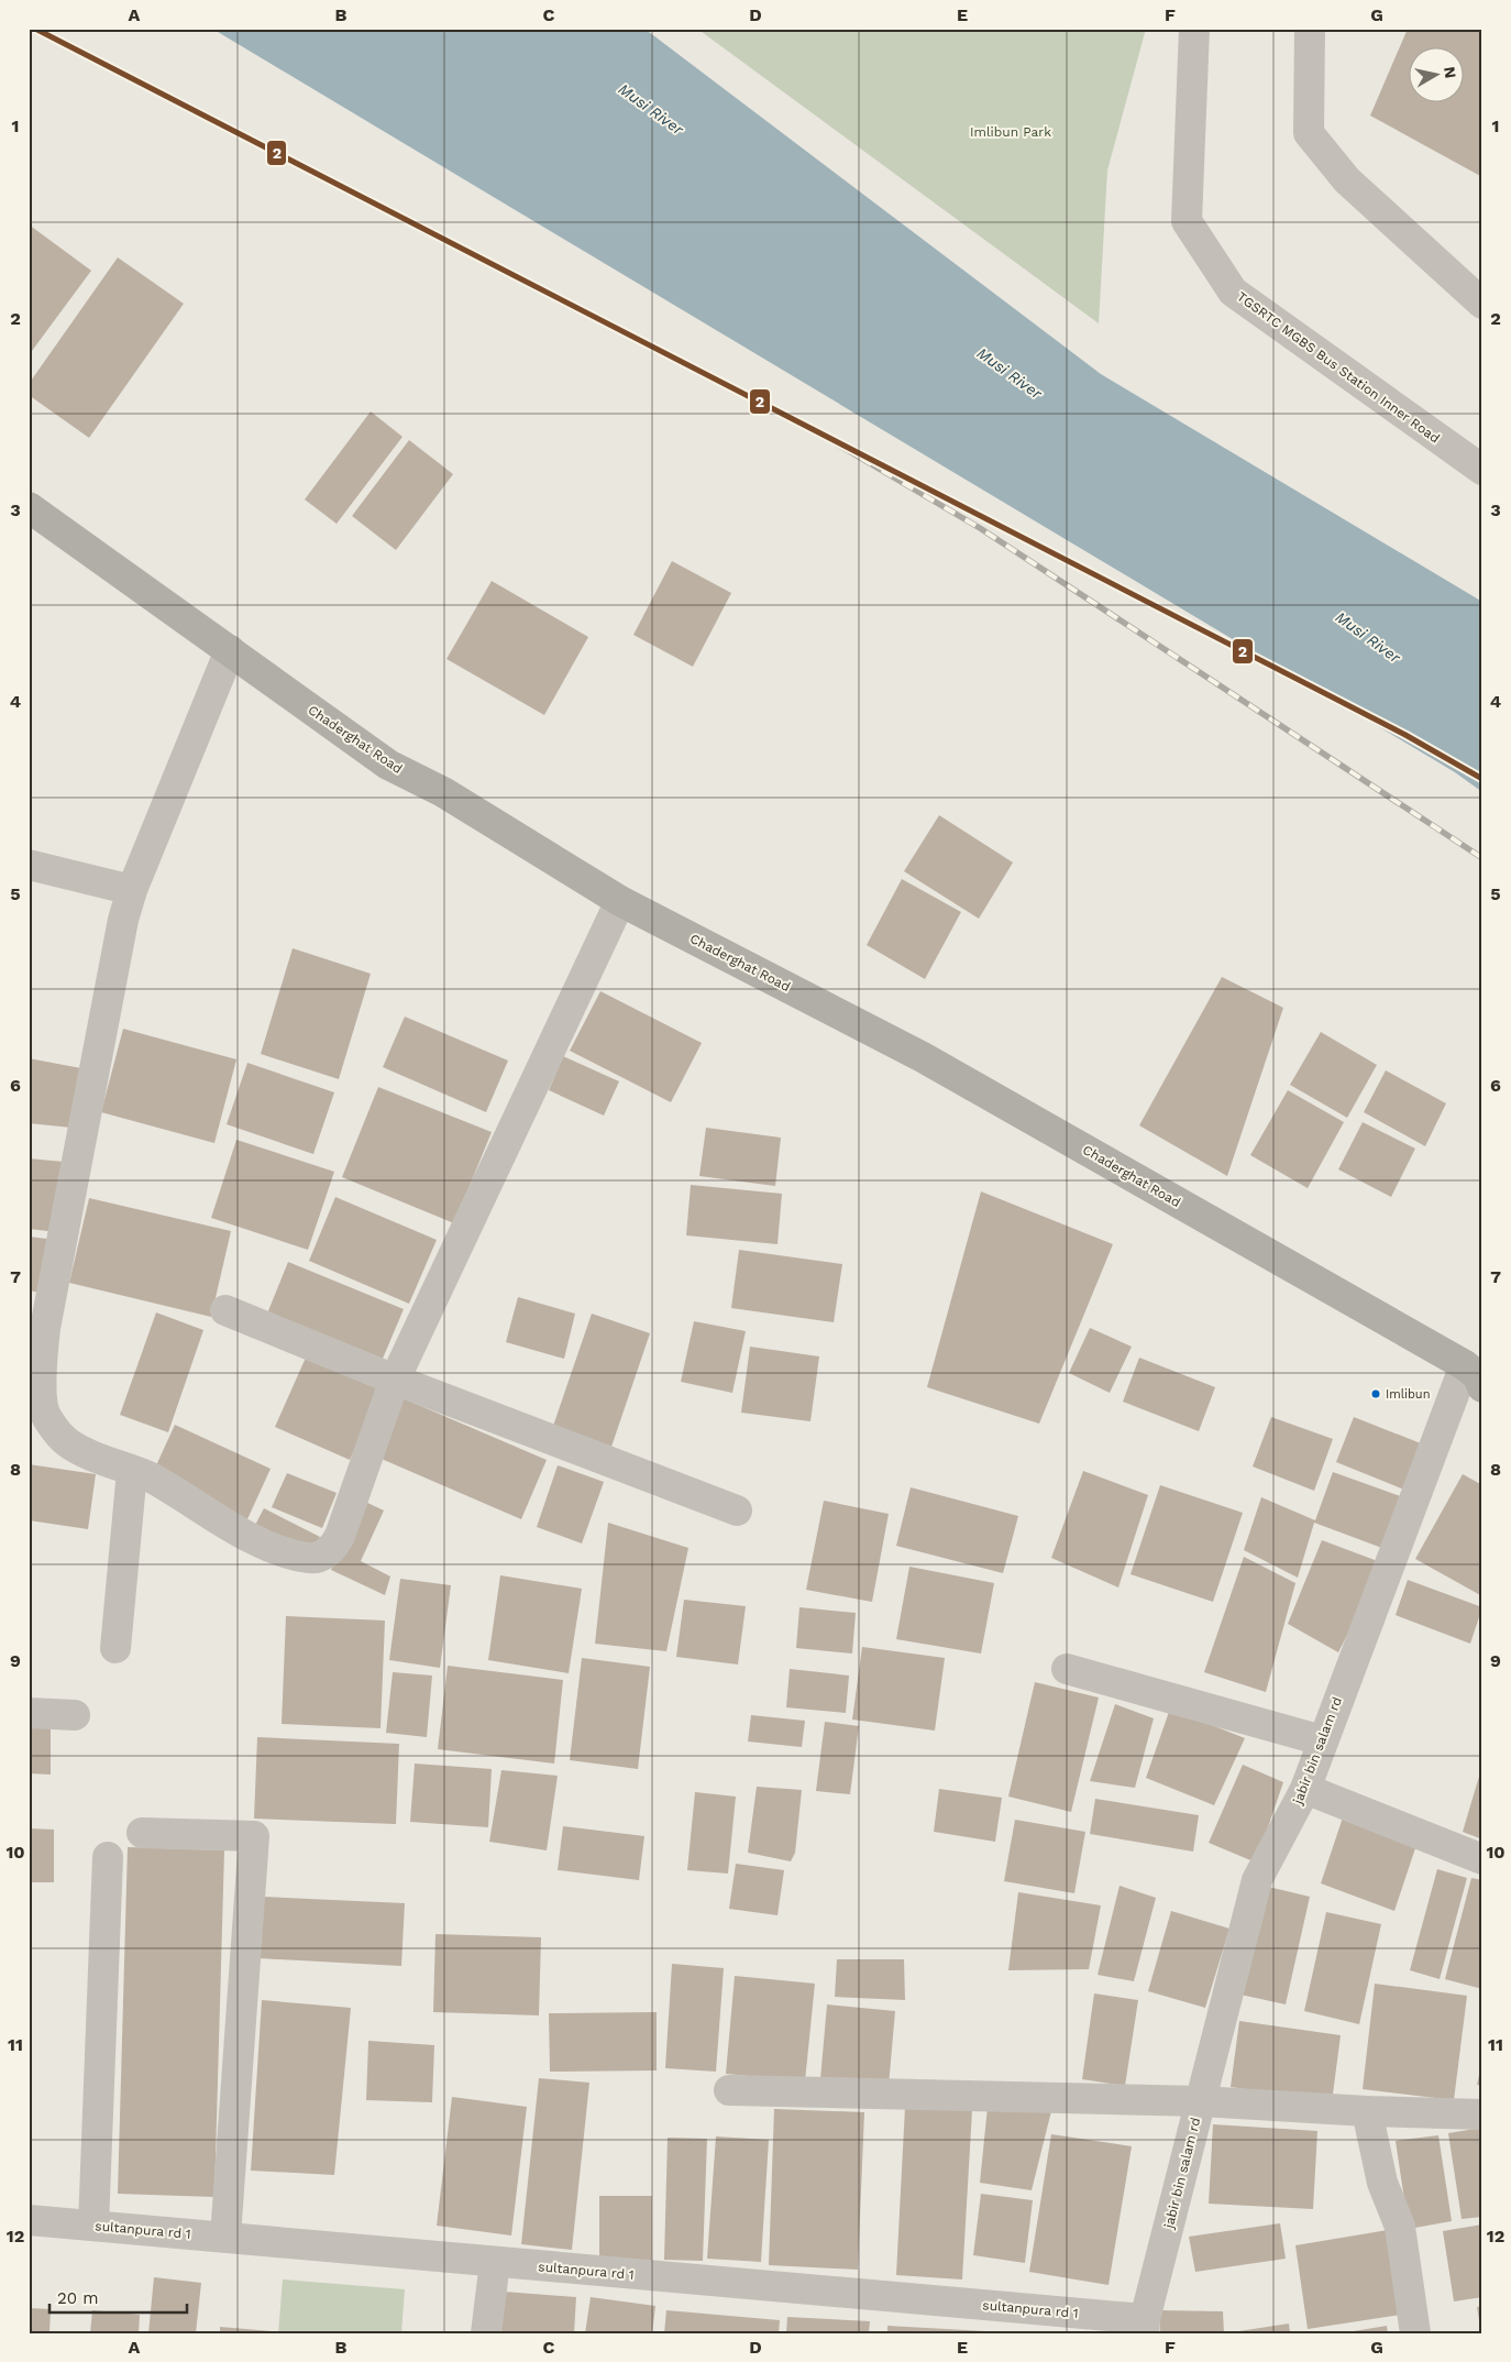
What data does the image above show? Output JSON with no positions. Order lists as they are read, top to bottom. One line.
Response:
{"streets":{"main road":["Chaderghat Road"],"street":["TGSRTC MGBS Bus Station Inner Road","jabir bin salam rd","sultanpura rd 1"]},"crossings":[["Chaderghat Road","jabir bin salam rd"],["jabir bin salam rd","sultanpura rd 1"]],"water":["Musi River"],"parks":["Imlibun Park"],"places":["Imlibun"],"lines":["transit line 2"],"scale_bar":"20 m","north":"right","grid":{"columns":["A","B","C","D","E","F","G"],"rows":["1","2","3","4","5","6","7","8","9","10","11","12"]}}
